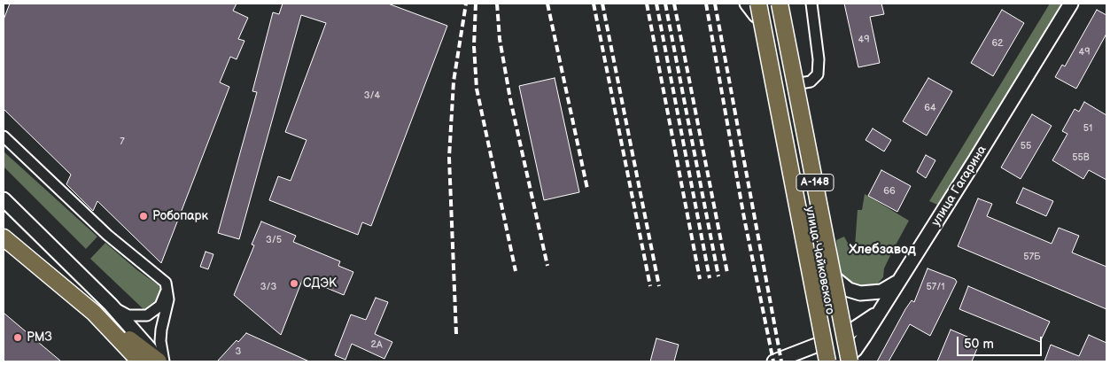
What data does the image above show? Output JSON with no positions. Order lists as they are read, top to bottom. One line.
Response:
{"streets":{"main road":["А-148","улица Гагарина","улица Чайковского"]},"crossings":[["улица Гагарина","улица Чайковского"]],"districts":["Хлебзавод"],"places":["Робопарк","СДЭК","РМЗ"],"house_numbers":["49","62","49","3/4","64","51","7","55","55В","66","3/5","57Б","3/3","57/1","2А","3"],"scale_bar":"50 m"}
